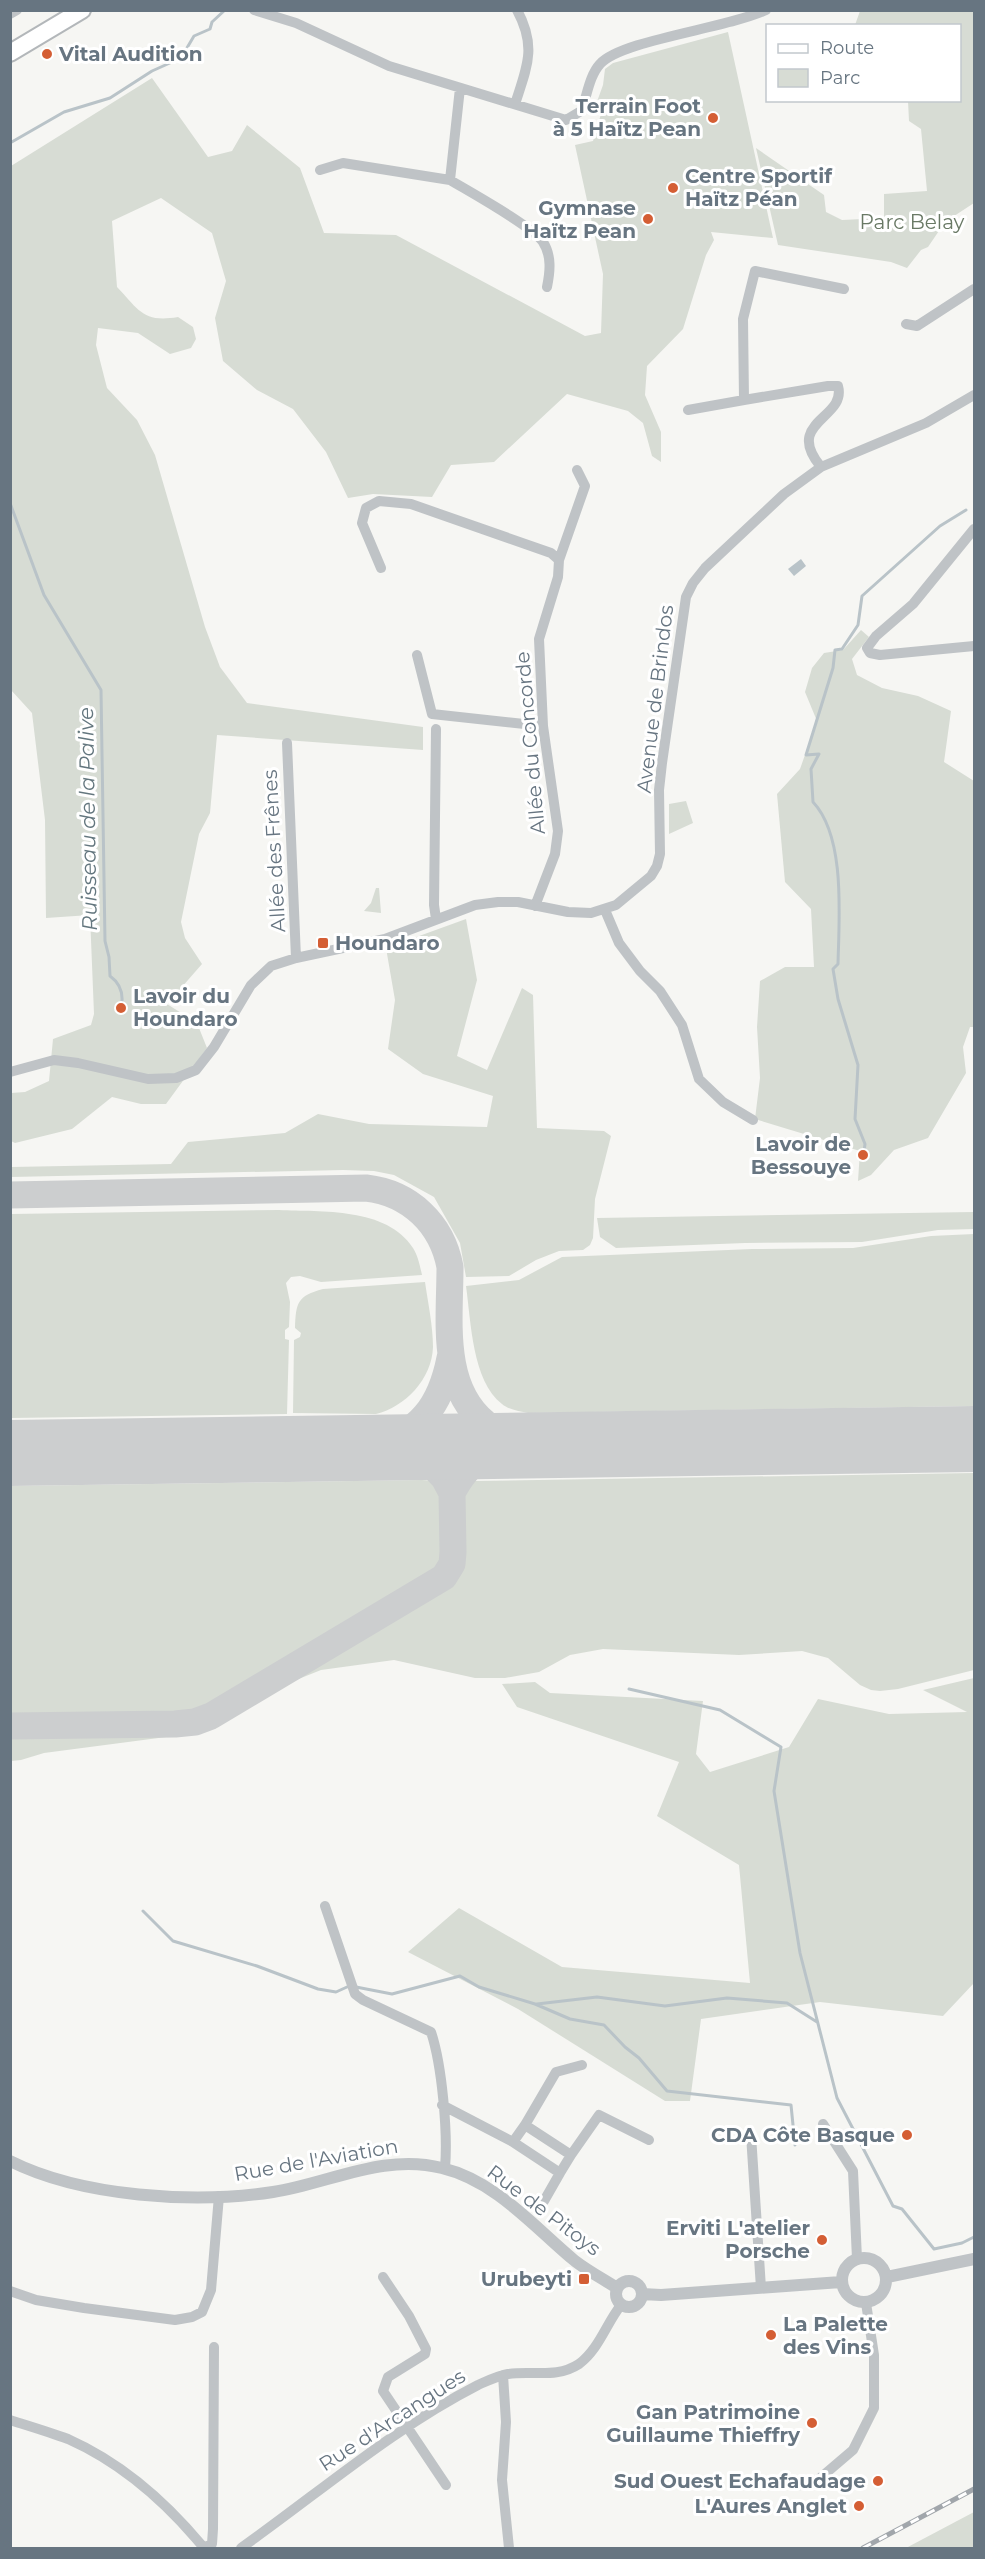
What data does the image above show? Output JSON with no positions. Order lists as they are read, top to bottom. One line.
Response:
{"streets":{"street":["Avenue de Brindos","Allée du Concorde","Allée des Frênes","Rue de l'Aviation","Rue de Pitoys","Rue d'Arcangues"]},"crossings":[["Rue de l'Aviation","Rue de Pitoys"],["Rue de Pitoys","Rue d'Arcangues"]],"water":["Ruisseau de la Palive"],"parks":["Parc Belay"],"places":{"other":["Vital Audition","Terrain Foot à 5 Haïtz Pean","Centre Sportif Haïtz Péan","Gymnase Haïtz Pean","Lavoir du Houndaro","Lavoir de Bessouye","CDA Côte Basque","Erviti L'atelier Porsche","La Palette des Vins","Gan Patrimoine Guillaume Thieffry","Sud Ouest Echafaudage","L'Aures Anglet"],"transit":["Houndaro","Urubeyti"]},"legend":["Route","Parc"]}
